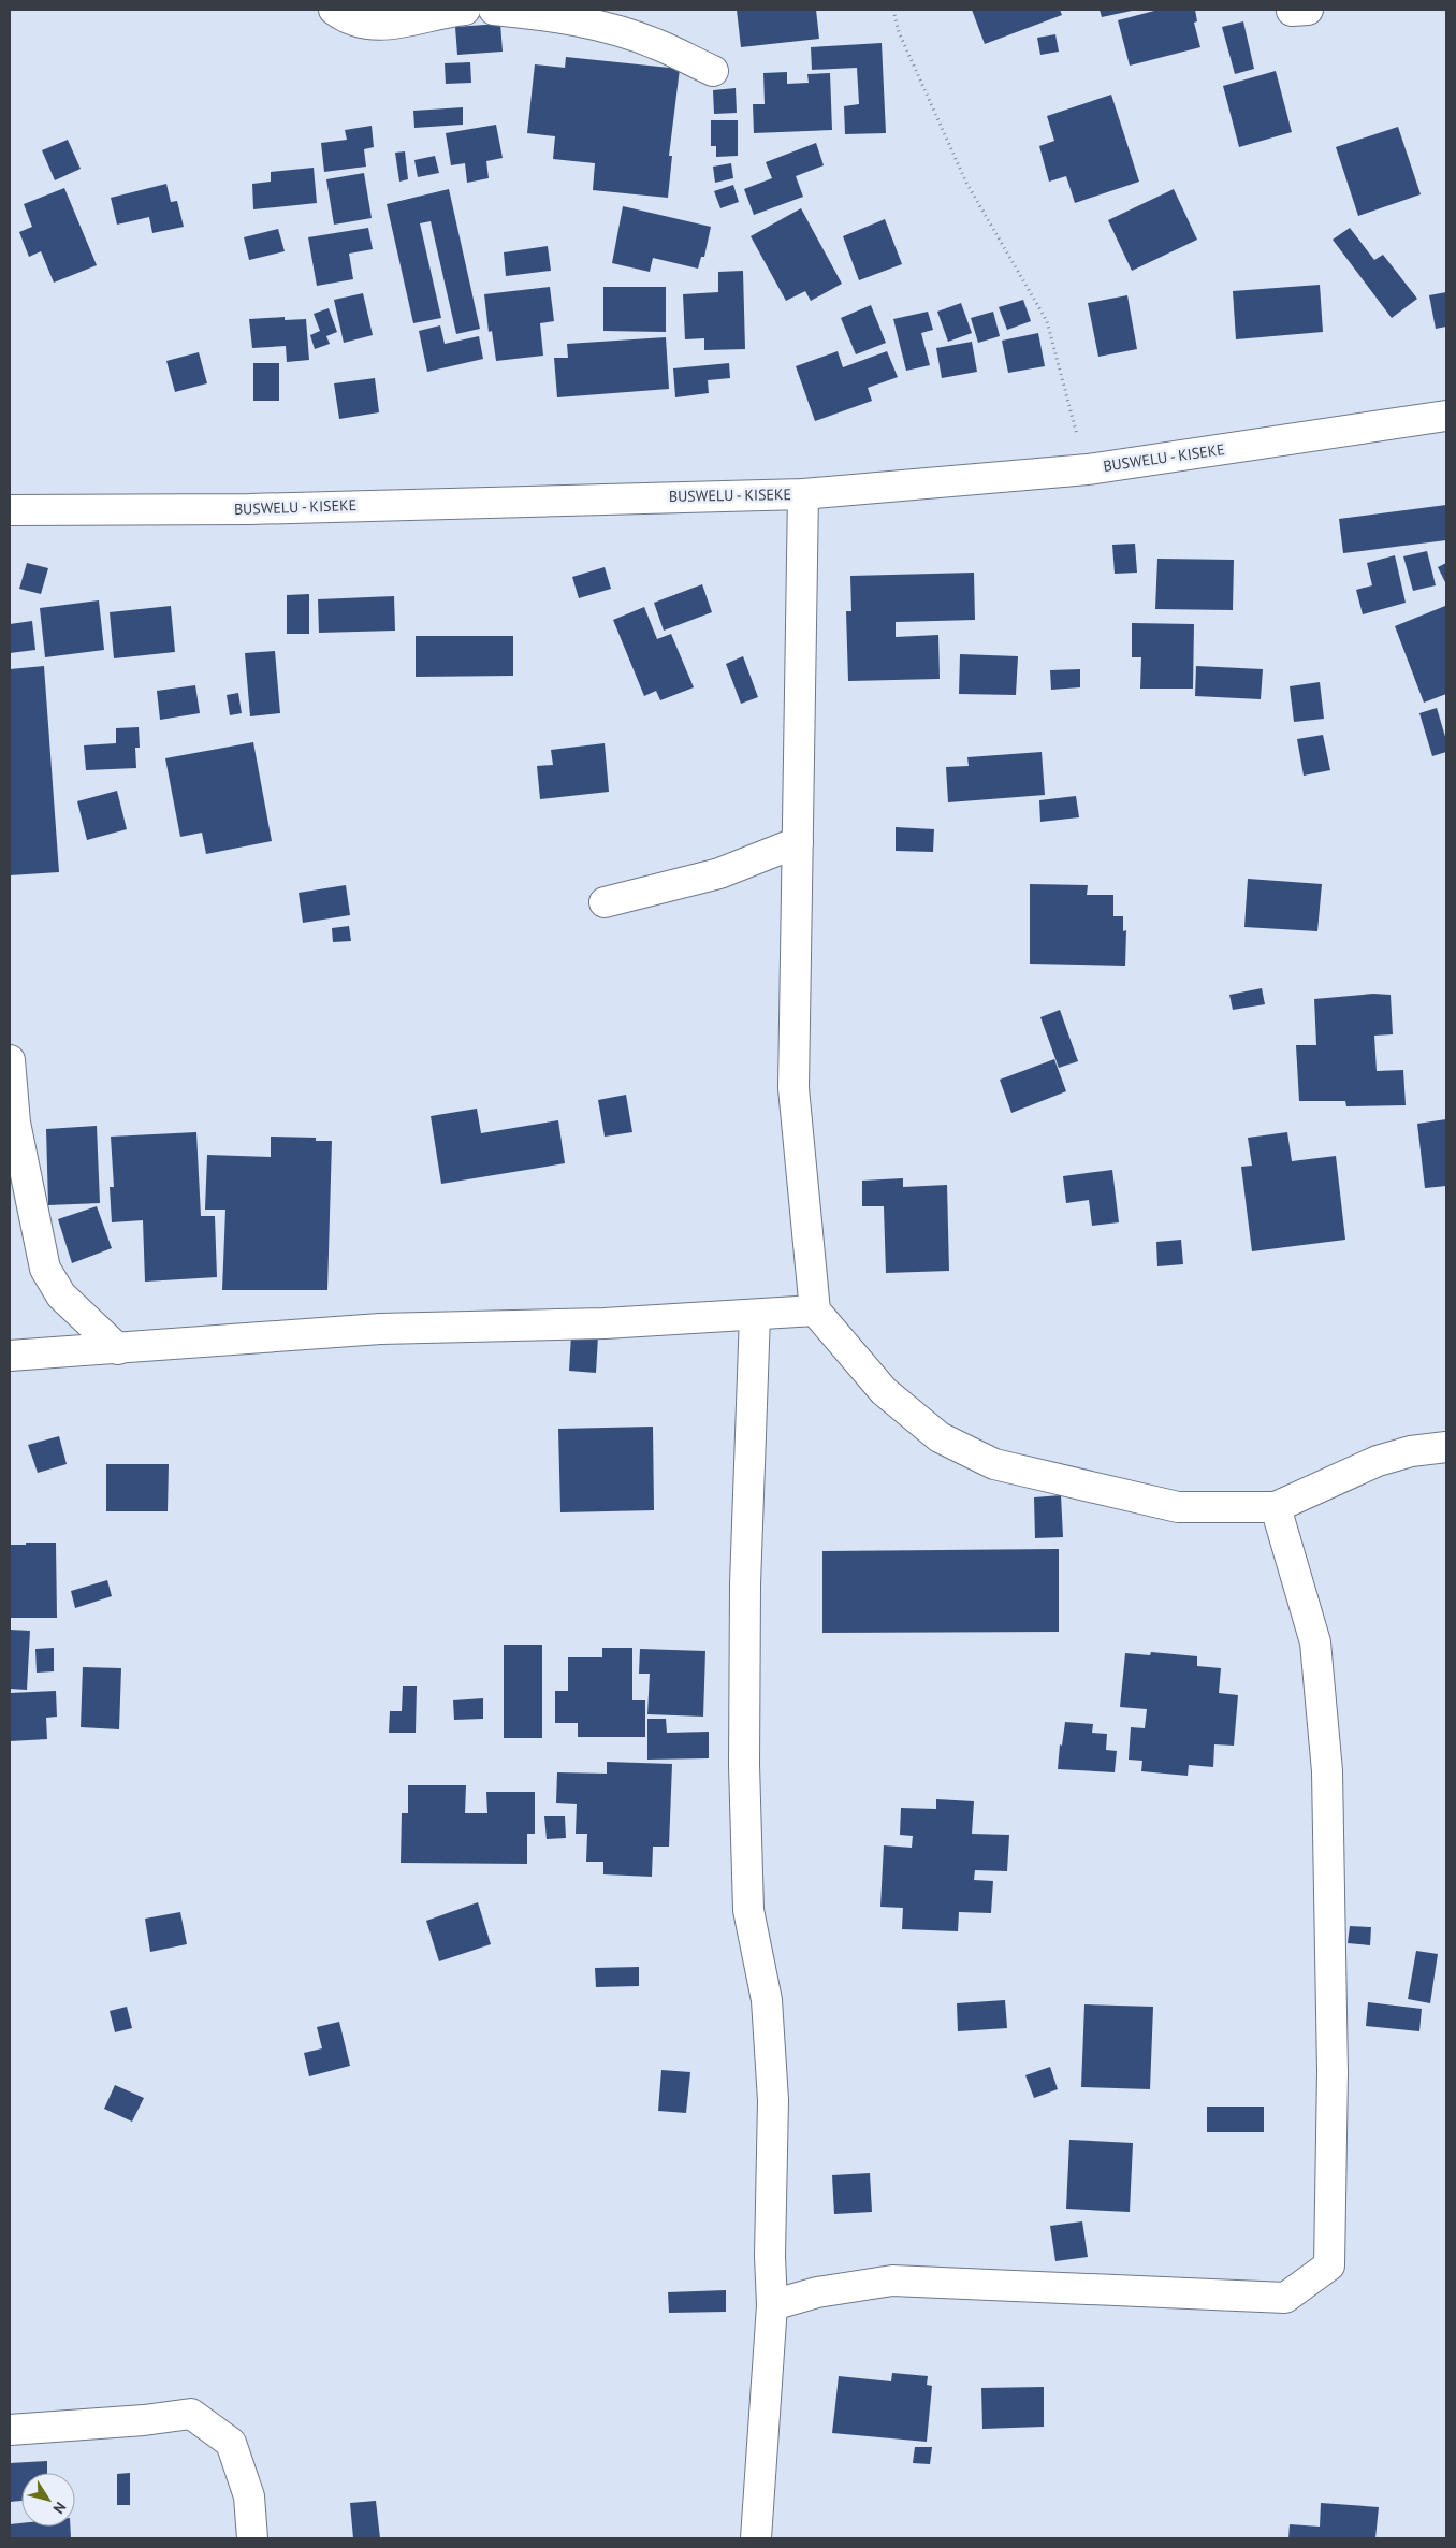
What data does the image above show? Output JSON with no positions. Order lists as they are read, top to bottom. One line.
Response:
{"streets":{"street":["BUSWELU - KISEKE"]},"north":"bottom right"}
